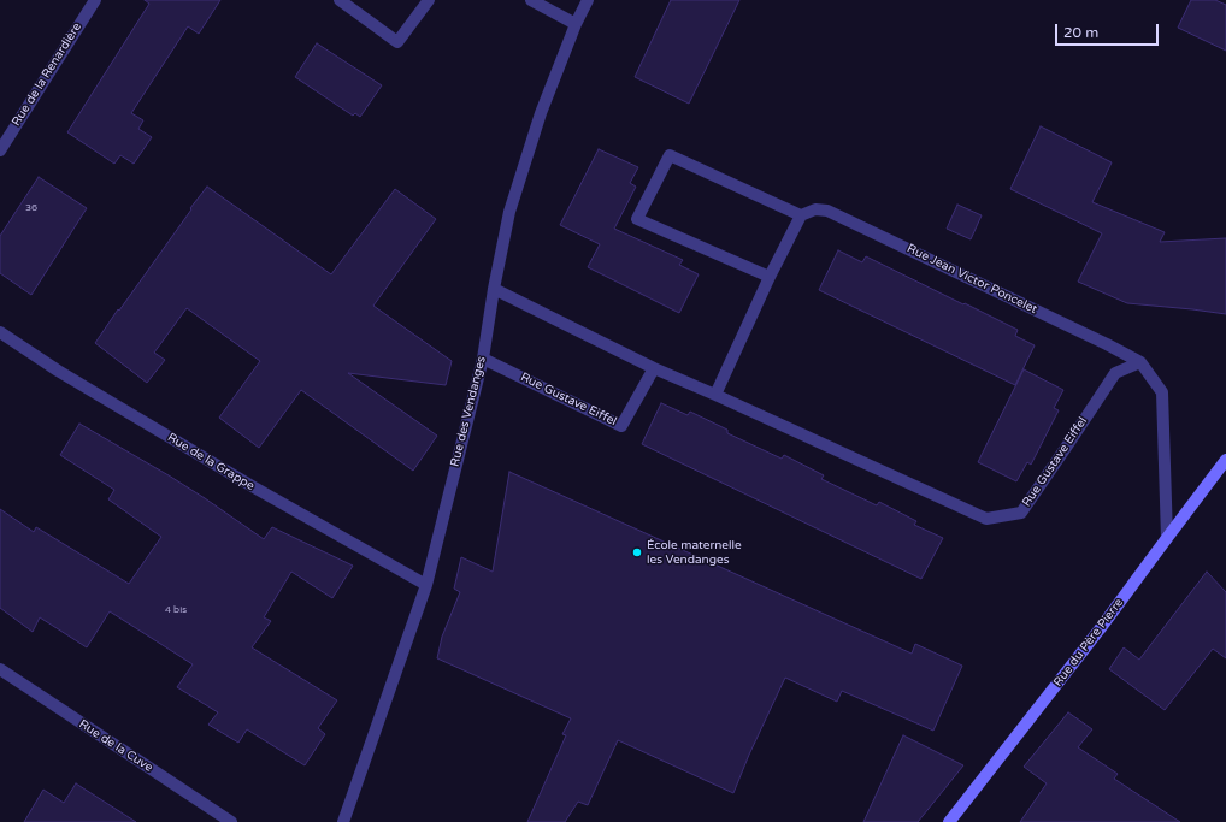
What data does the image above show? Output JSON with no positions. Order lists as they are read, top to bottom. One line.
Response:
{"streets":{"street":["Rue de la Renardière","Rue Jean Victor Poncelet","Rue Gustave Eiffel","Rue des Vendanges","Rue de la Grappe","Rue du Père Pierre","Rue de la Cuve"]},"crossings":[["Rue Jean Victor Poncelet","Rue Gustave Eiffel"],["Rue Gustave Eiffel","Rue des Vendanges"],["Rue des Vendanges","Rue de la Grappe"]],"places":["École maternelle les Vendanges"],"house_numbers":["36","4 bis"],"scale_bar":"20 m"}
